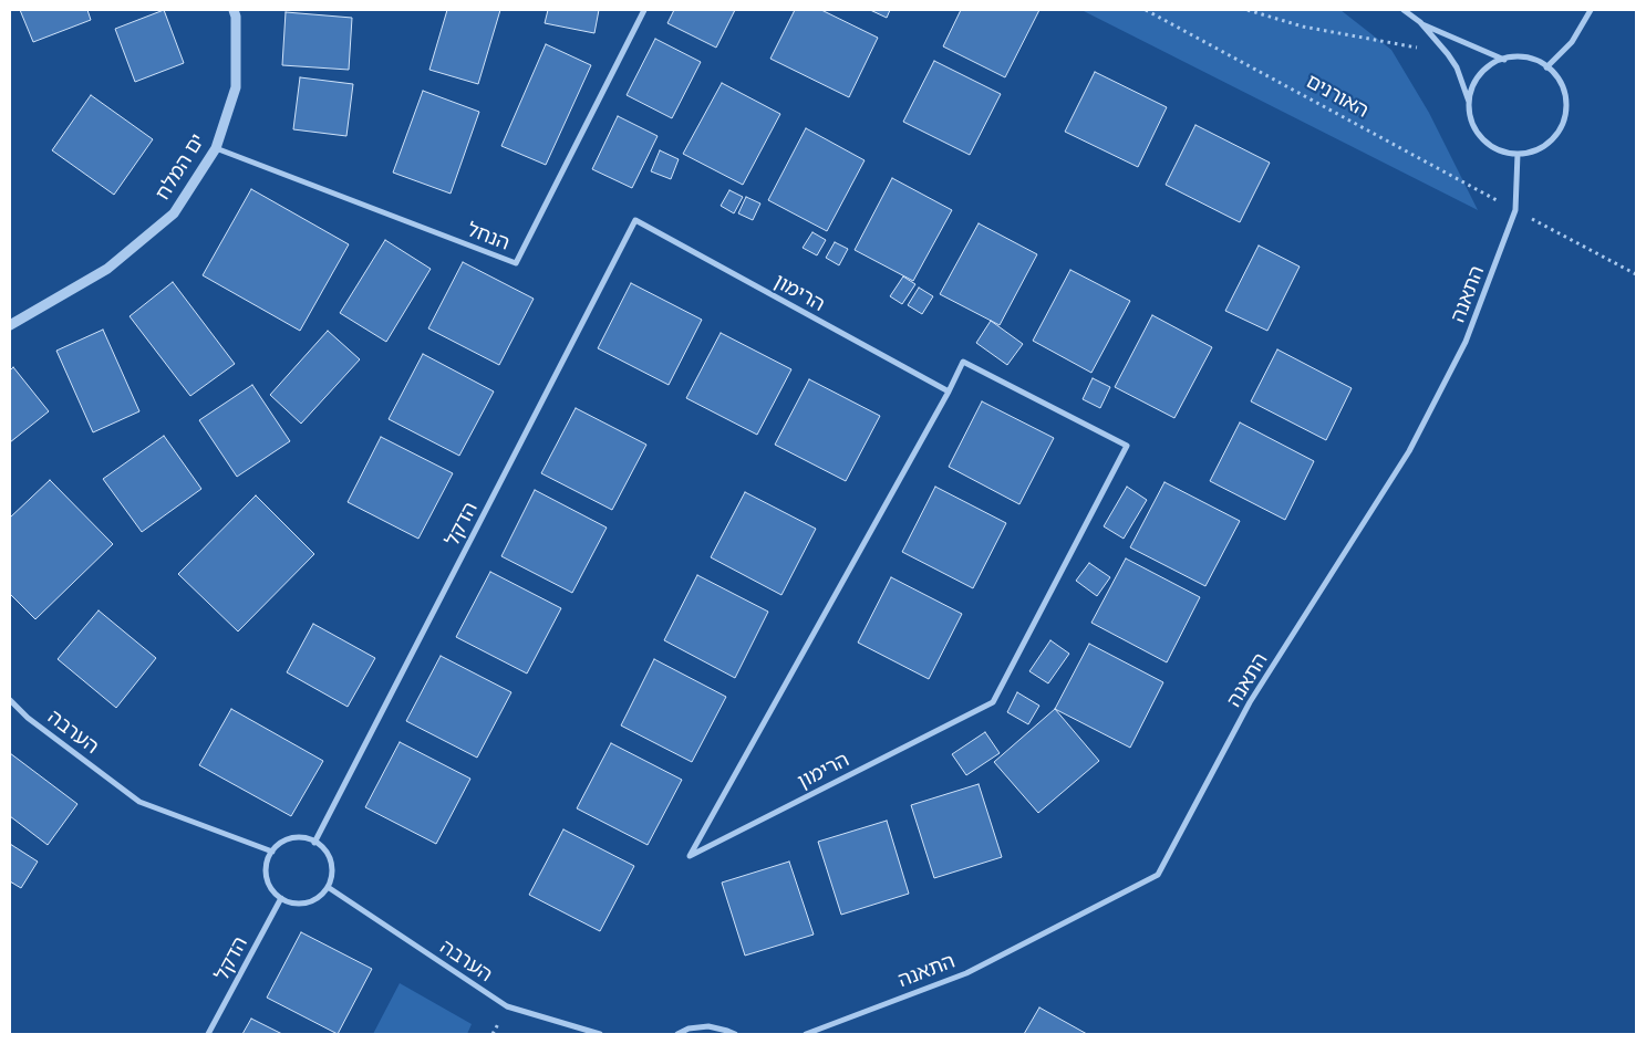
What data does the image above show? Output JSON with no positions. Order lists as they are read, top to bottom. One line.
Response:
{"streets":{"street":["ים המלח","הנחל","הרימון","התאנה","הדקל","הערבה"],"path":["האורנים"]},"crossings":[["האורנים","התאנה"],["ים המלח","הנחל"],["הרימון","הדקל"],["הדקל","הערבה"]]}
